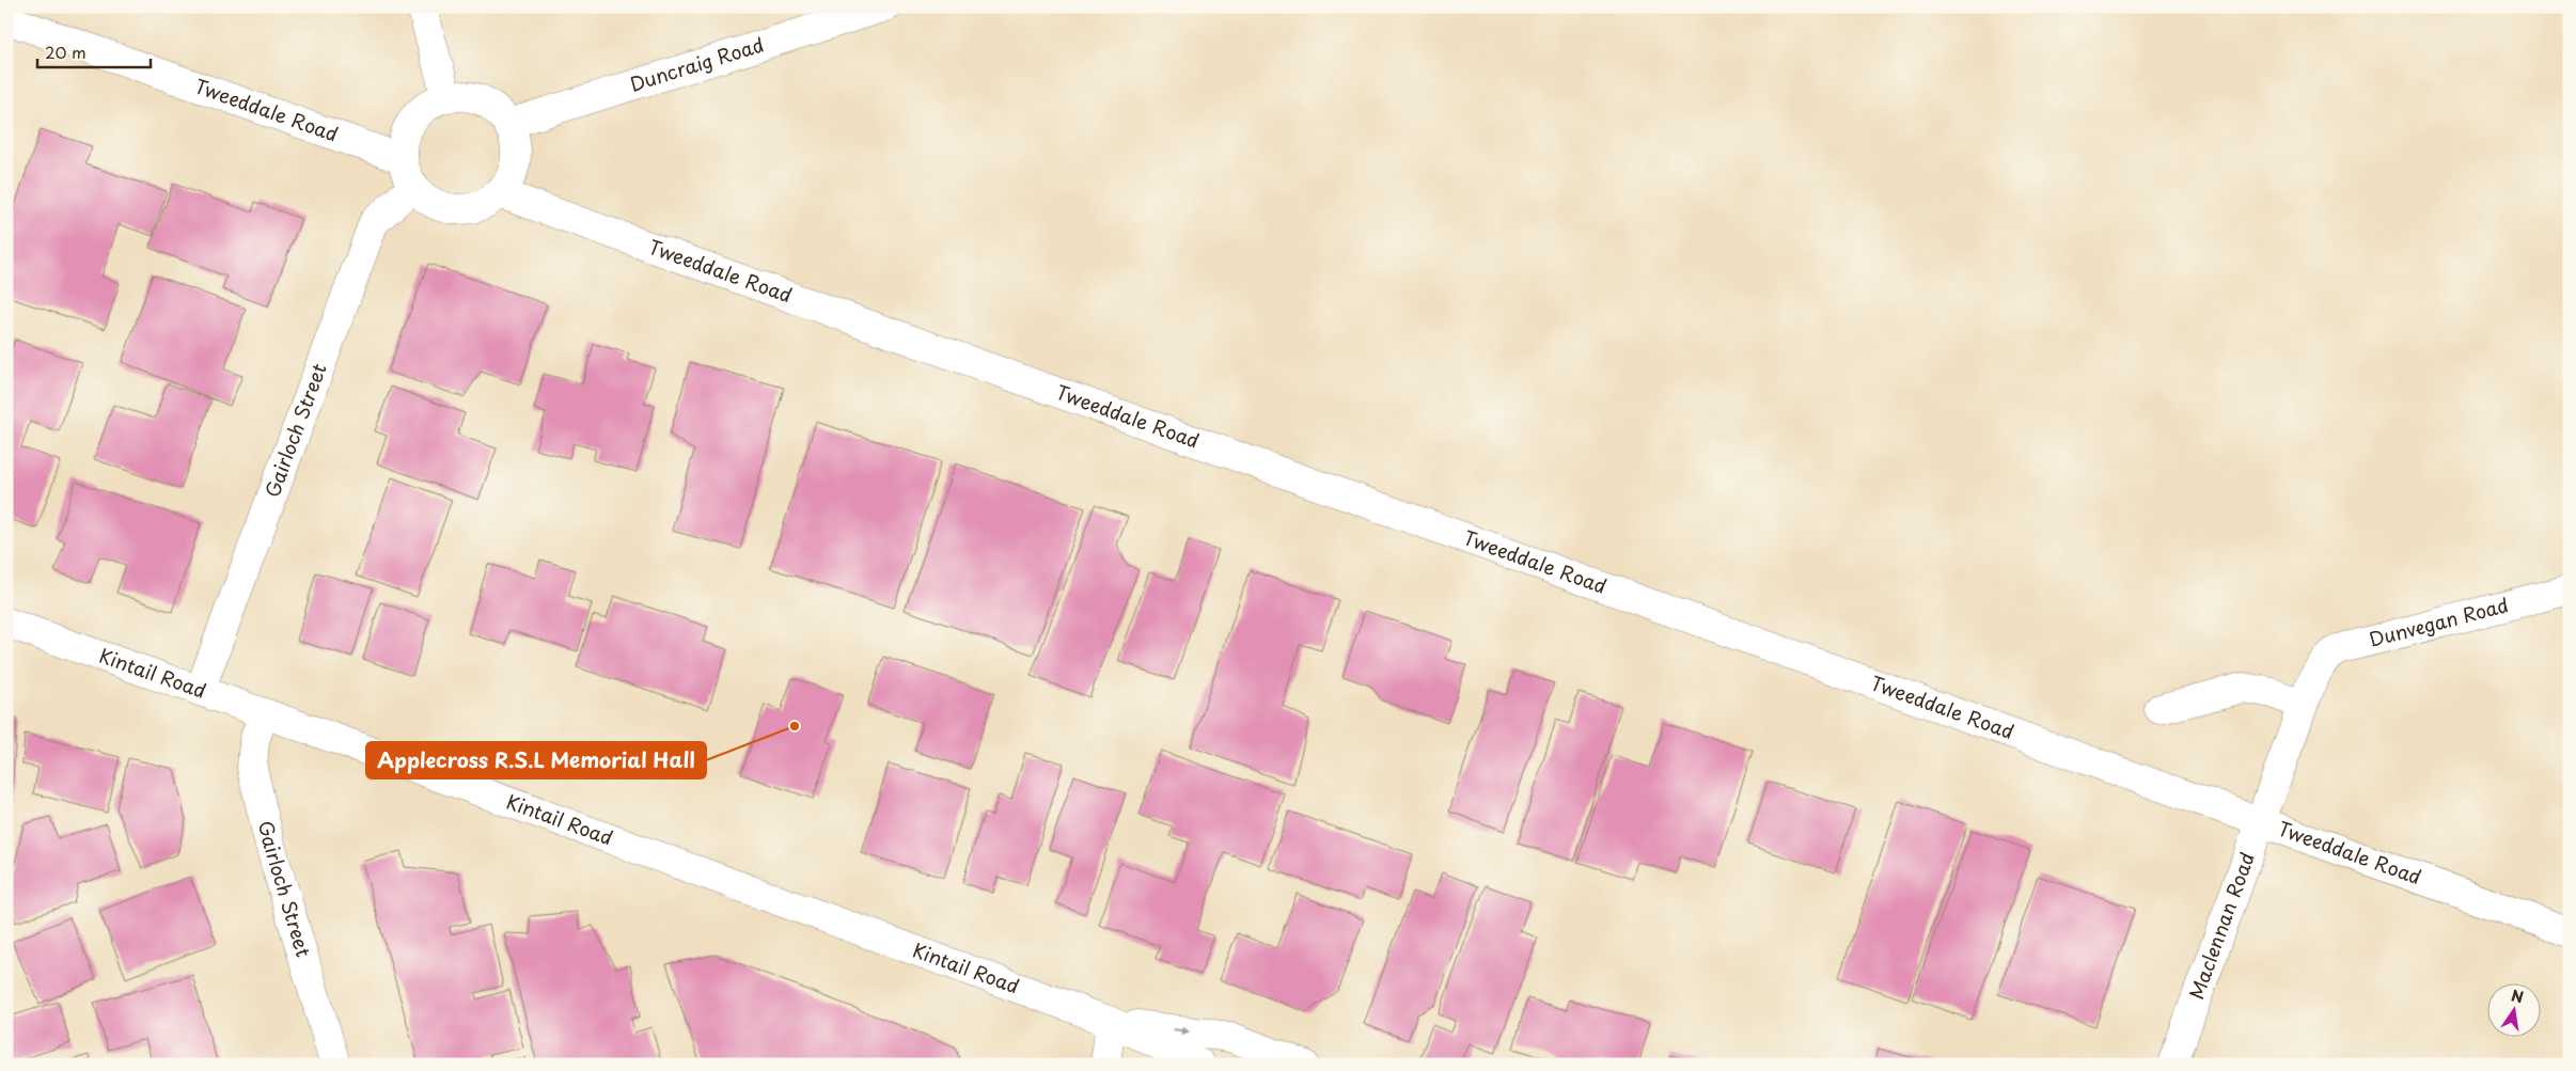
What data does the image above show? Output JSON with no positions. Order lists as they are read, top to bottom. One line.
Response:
{"streets":{"street":["Duncraig Road","Tweeddale Road","Gairloch Street","Dunvegan Road","Kintail Road","Maclennan Road"]},"crossings":[["Duncraig Road","Tweeddale Road"],["Duncraig Road","Gairloch Street"],["Tweeddale Road","Gairloch Street"],["Tweeddale Road","Maclennan Road"],["Gairloch Street","Kintail Road"],["Dunvegan Road","Maclennan Road"]],"places":["Applecross R.S.L Memorial Hall"],"scale_bar":"20 m","north":"top"}
